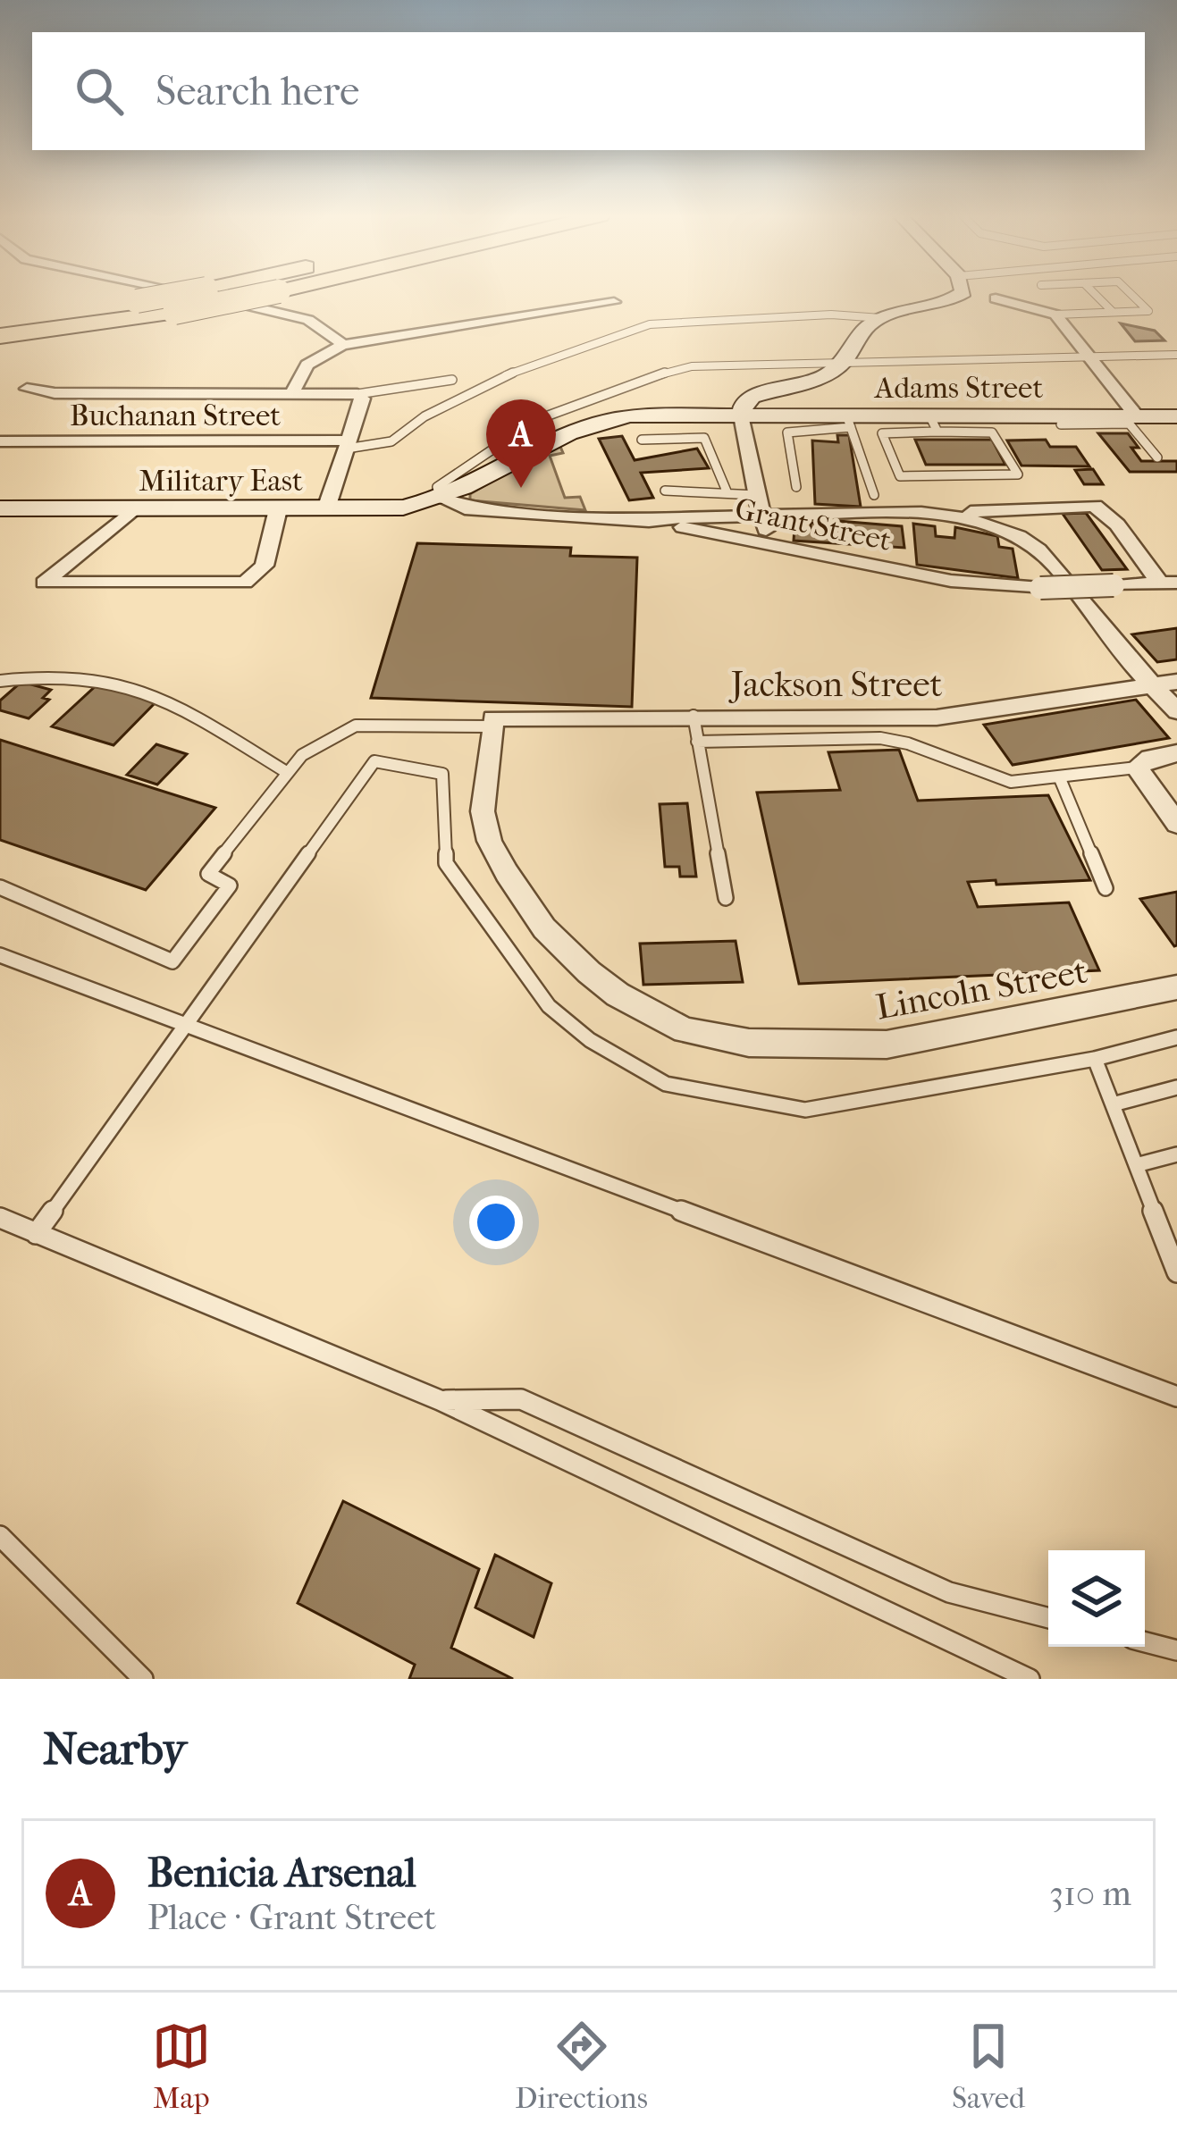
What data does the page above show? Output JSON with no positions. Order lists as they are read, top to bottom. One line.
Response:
{"streets":{"street":["Adams Street","Buchanan Street","Military East","Grant Street","Jackson Street","Lincoln Street"]},"crossings":[["Adams Street","Military East"],["Adams Street","Grant Street"],["Military East","Grant Street"],["Jackson Street","Lincoln Street"]],"page":{"search":"Search here","pins":"A","heading":"Nearby","list":[{"mark":"A","name":"Benicia Arsenal","note":"Place · Grant Street","value":"310 m"}],"nav":["Map","Directions","Saved"]}}
